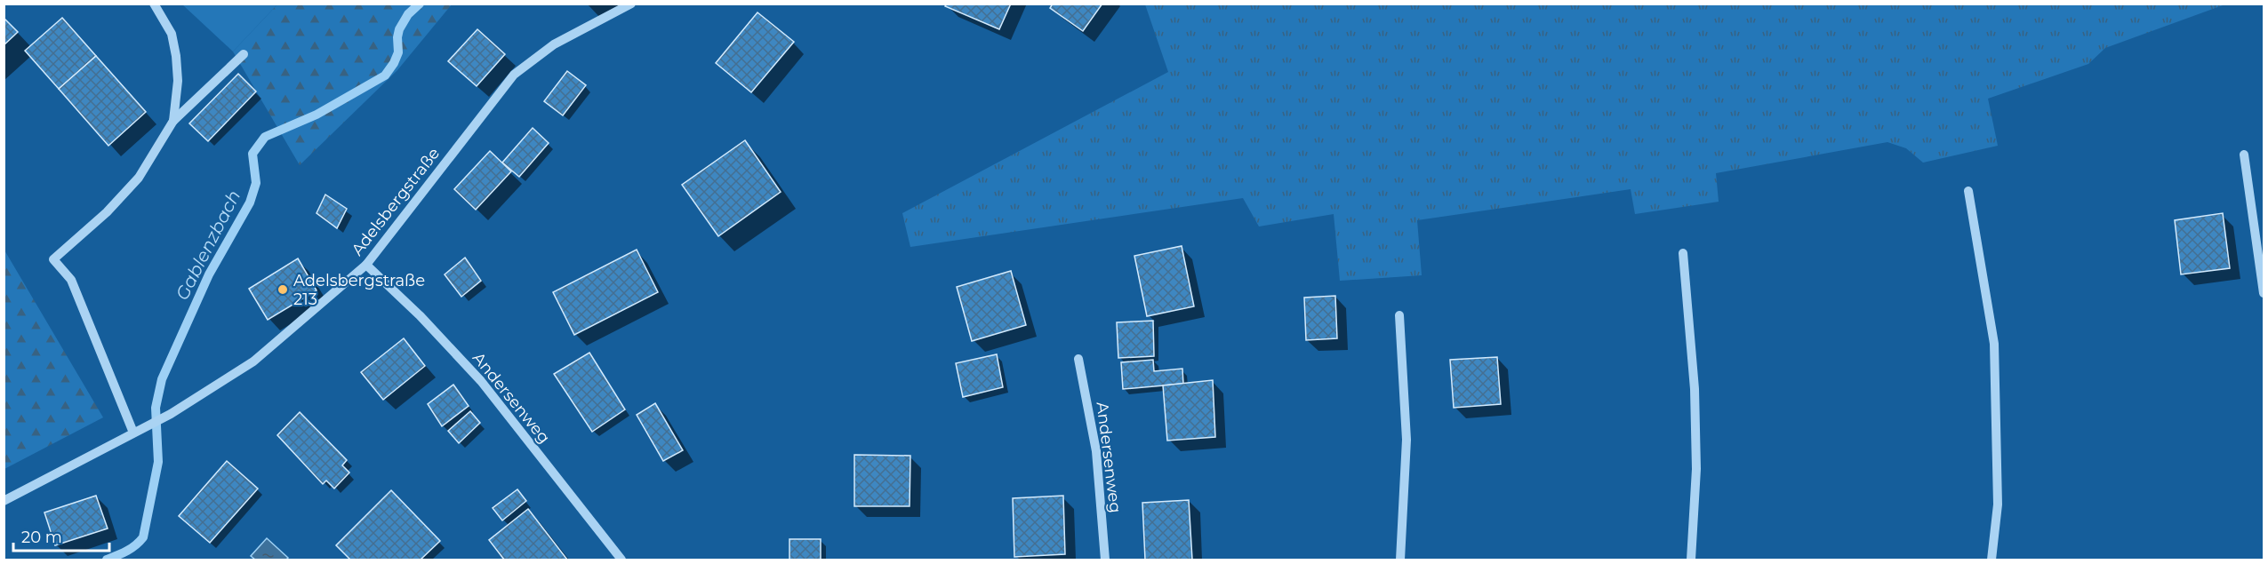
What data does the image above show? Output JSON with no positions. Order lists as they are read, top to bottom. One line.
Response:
{"streets":{"street":["Adelsbergstraße","Andersenweg"]},"crossings":[["Adelsbergstraße","Andersenweg"]],"water":["Gablenzbach"],"places":["Adelsbergstraße 213"],"scale_bar":"20 m"}
